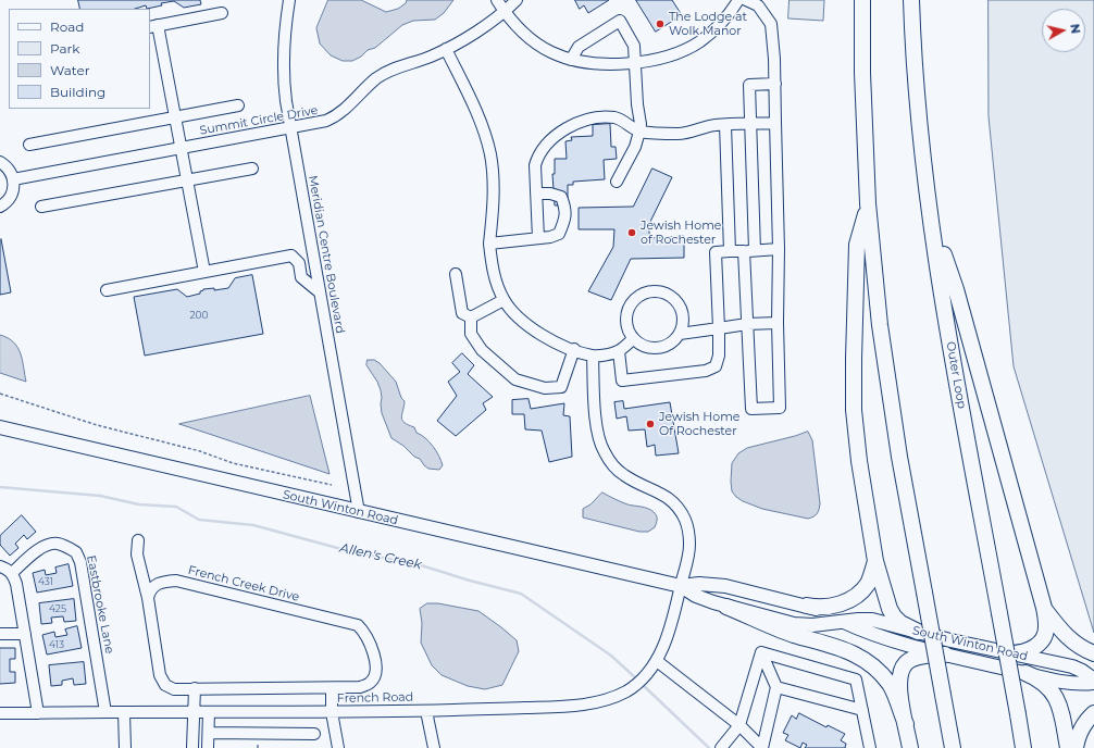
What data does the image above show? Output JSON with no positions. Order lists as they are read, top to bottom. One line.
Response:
{"streets":{"highway":["Outer Loop"],"main road":["South Winton Road"],"street":["Summit Circle Drive","Meridian Centre Boulevard","French Creek Drive","Eastbrooke Lane","French Road"]},"crossings":[["Summit Circle Drive","Meridian Centre Boulevard"],["Meridian Centre Boulevard","South Winton Road"],["South Winton Road","French Road"],["Eastbrooke Lane","French Road"]],"water":["Allen's Creek"],"places":["The Lodge at Wolk Manor","Jewish Home of Rochester","Jewish Home Of Rochester"],"house_numbers":["200","431","425","413"],"legend":["Road","Park","Water","Building"],"north":"right"}
